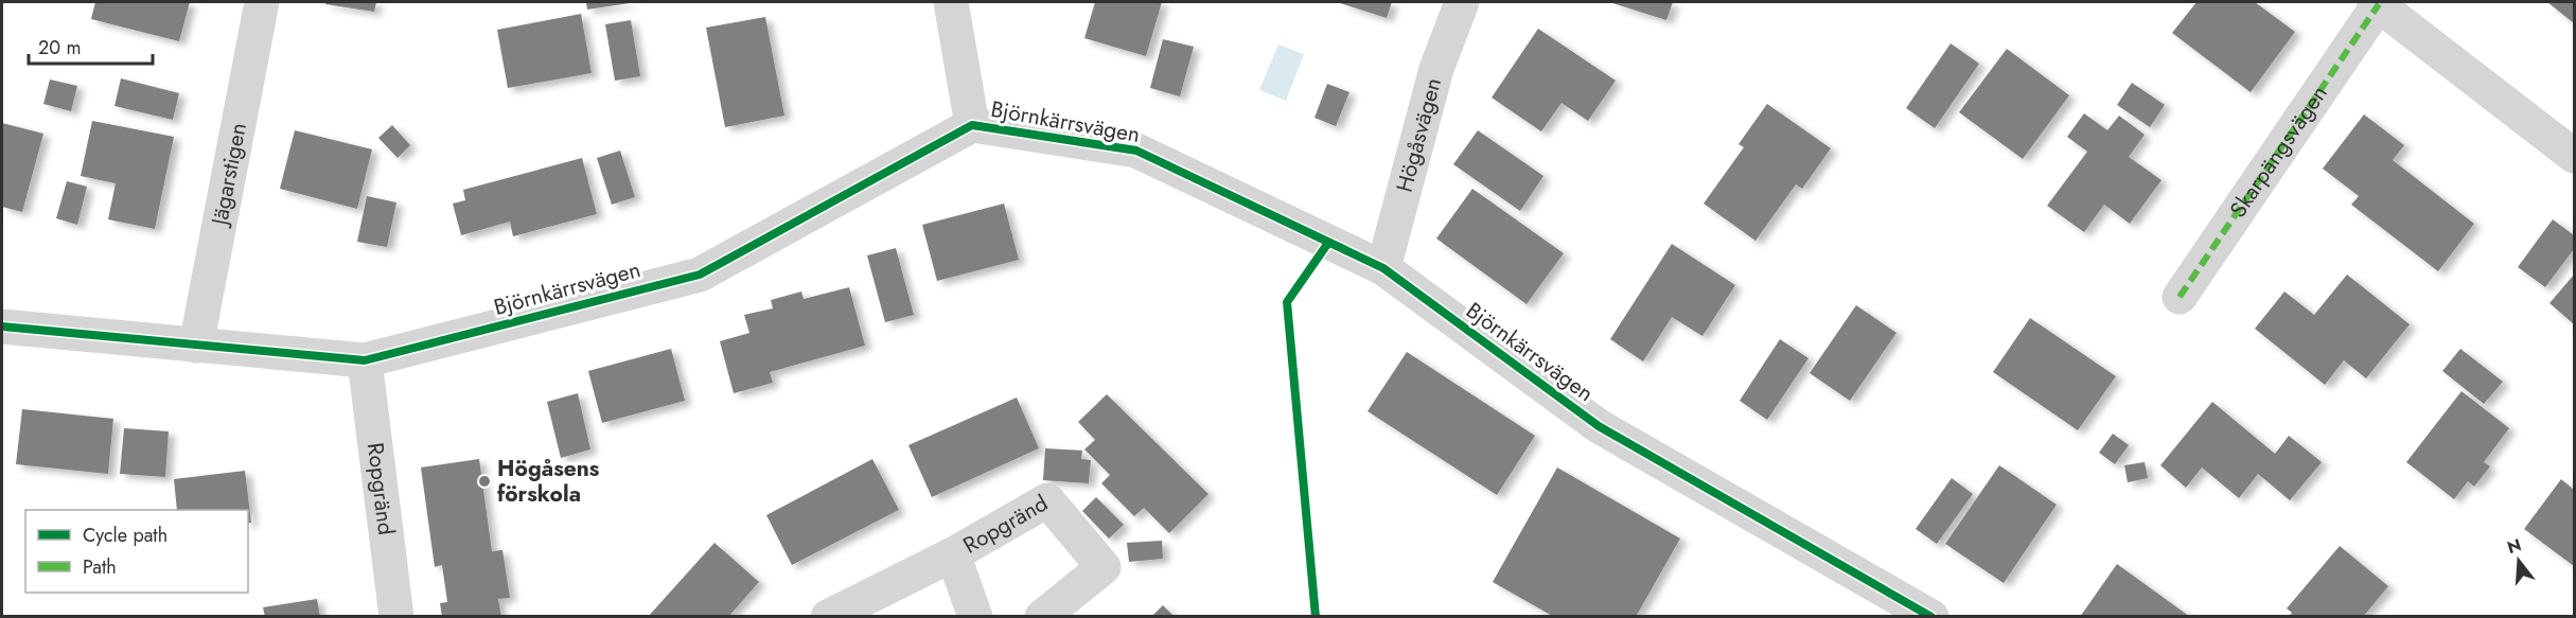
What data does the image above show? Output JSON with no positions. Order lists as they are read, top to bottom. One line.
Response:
{"streets":{"street":["Björnkärrsvägen","Högåsvägen","Skarpängsvägen","Jägarstigen","Ropgränd"]},"crossings":[["Björnkärrsvägen","Högåsvägen"],["Björnkärrsvägen","Jägarstigen"],["Björnkärrsvägen","Ropgränd"]],"places":["Högåsens förskola"],"legend":["Cycle path","Path"],"scale_bar":"20 m","north":"top"}
